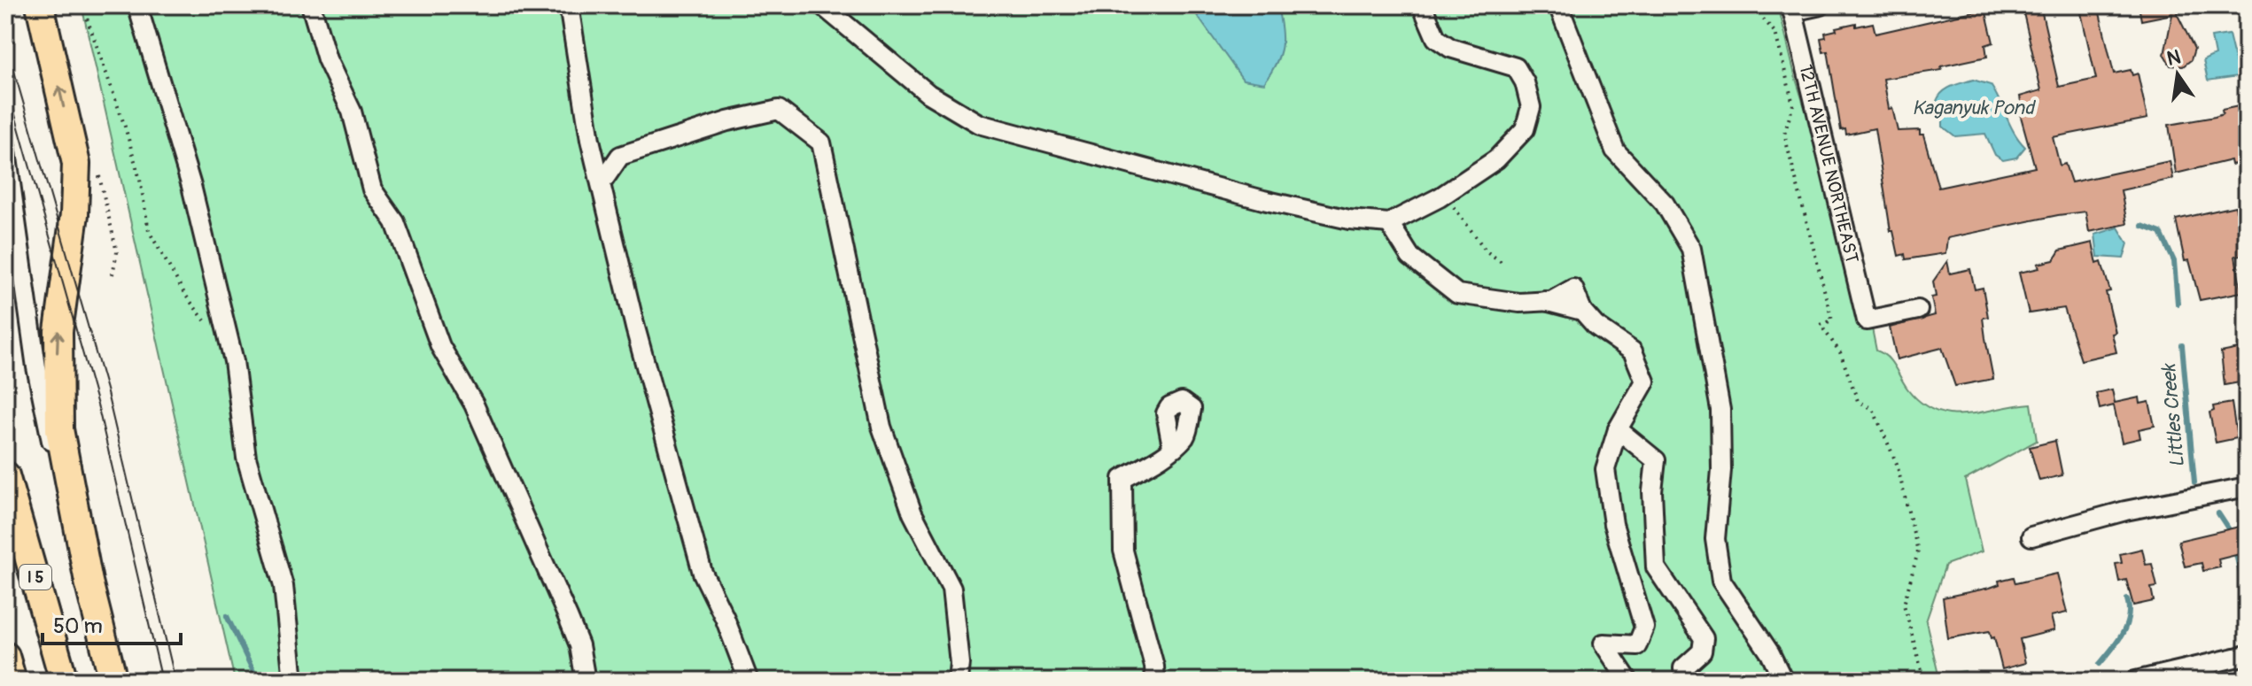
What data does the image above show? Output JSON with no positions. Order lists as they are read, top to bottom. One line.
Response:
{"streets":{"highway":["I 5"],"street":["12TH AVENUE NORTHEAST"]},"water":["Kaganyuk Pond","Littles Creek"],"scale_bar":"50 m","north":"top"}
